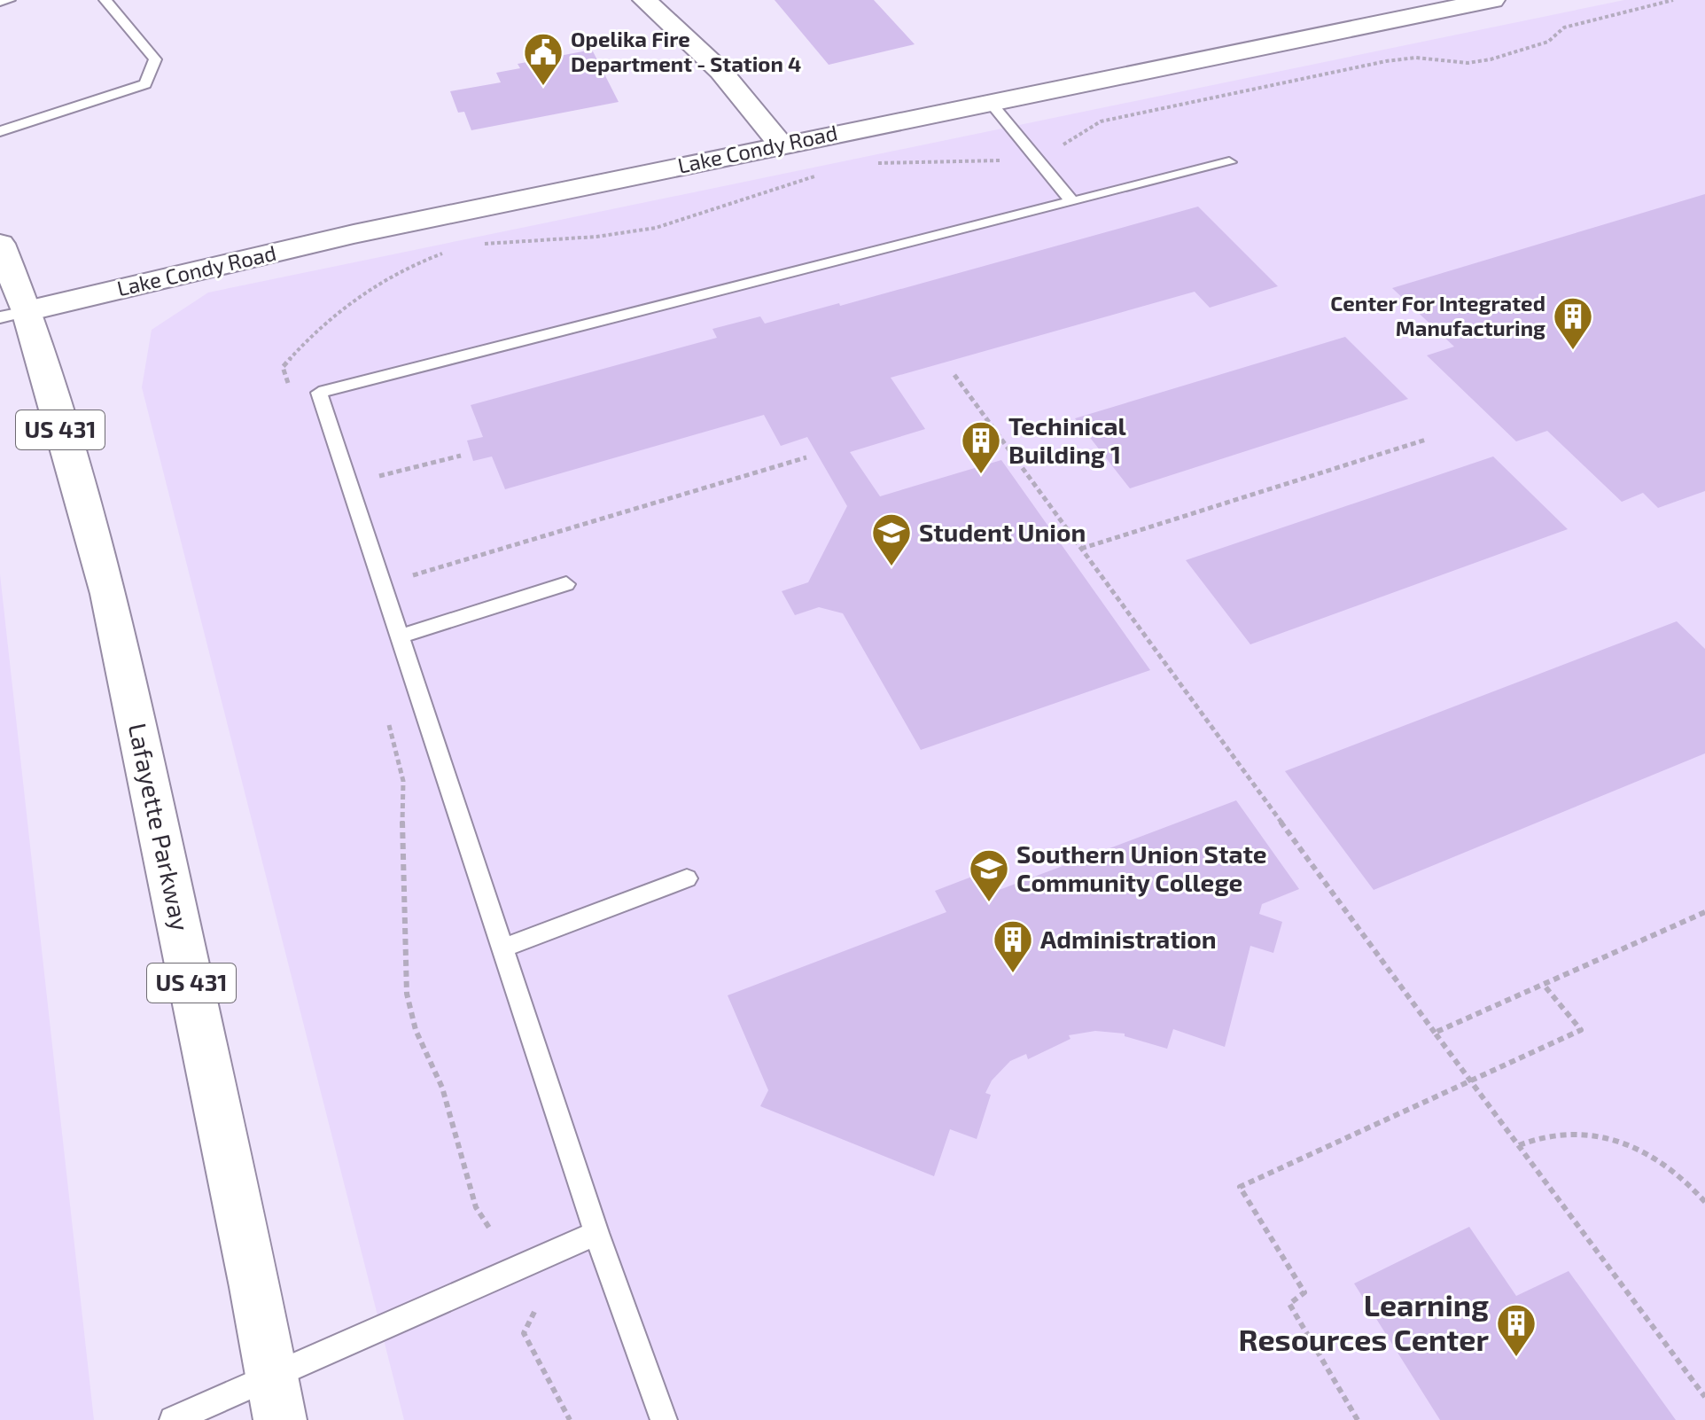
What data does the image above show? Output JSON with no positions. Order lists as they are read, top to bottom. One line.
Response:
{"streets":{"main road":["Lake Condy Road","US 431","Lafayette Parkway"]},"crossings":[["Lake Condy Road","Lafayette Parkway"]],"places":{"public building":["Opelika Fire Department - Station 4"],"building":["Center For Integrated Manufacturing","Techinical Building 1","Administration","Learning Resources Center"],"school or university":["Student Union","Southern Union State Community College"]}}
